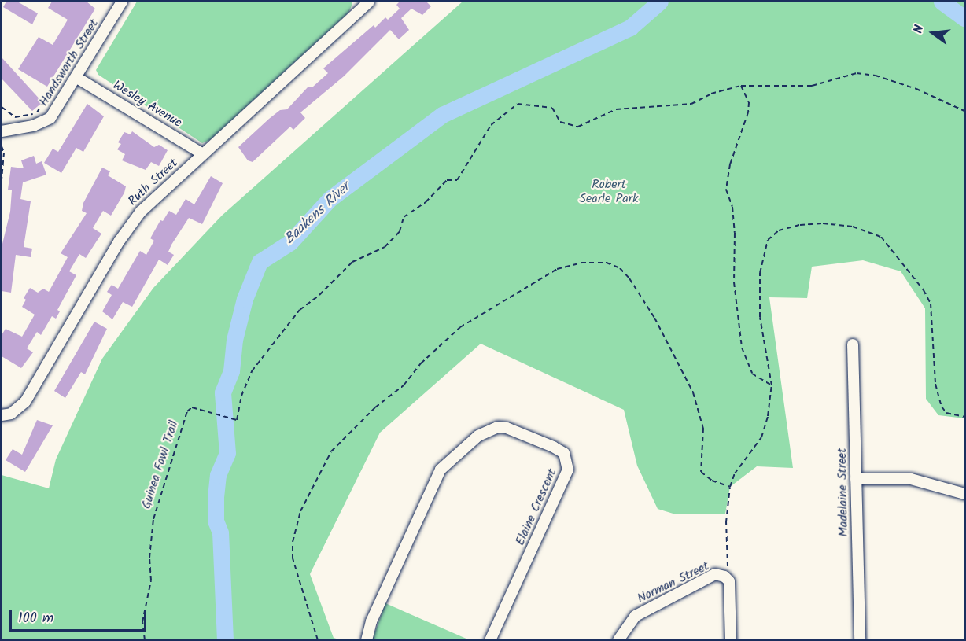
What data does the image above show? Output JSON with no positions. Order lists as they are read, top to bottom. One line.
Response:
{"streets":{"street":["Handsworth Street","Wesley Avenue","Ruth Street","Madelaine Street","Elaine Crescent","Norman Street"],"path":["Guinea Fowl Trail"]},"crossings":[["Handsworth Street","Wesley Avenue"],["Wesley Avenue","Ruth Street"]],"water":["Baakens River"],"parks":["Robert Searle Park"],"scale_bar":"100 m","north":"left"}
